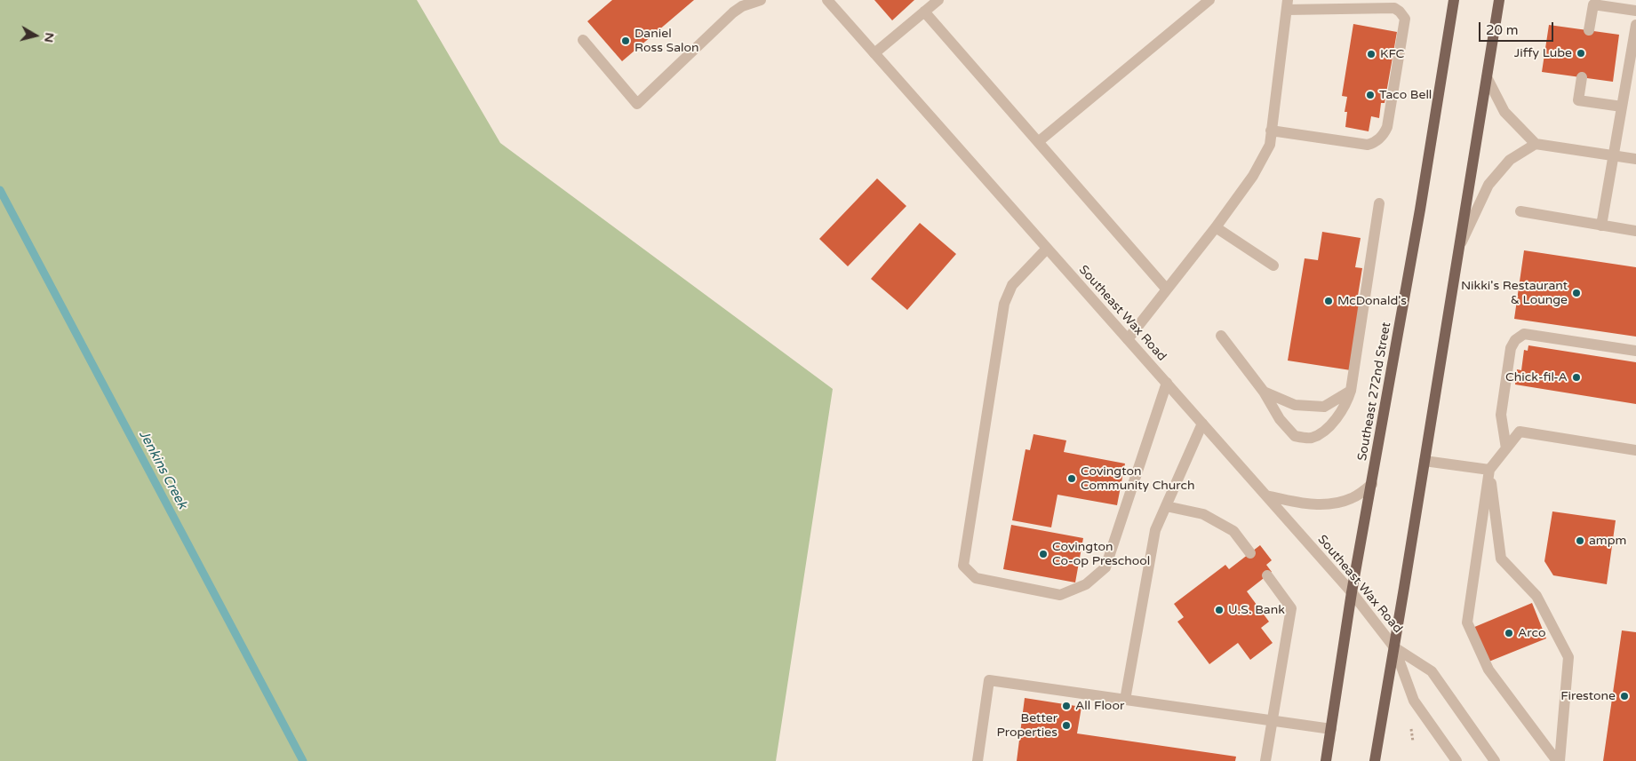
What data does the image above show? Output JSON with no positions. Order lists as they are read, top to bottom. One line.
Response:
{"streets":{"main road":["Southeast 272nd Street"],"street":["Southeast Wax Road"]},"crossings":[["Southeast Wax Road","Southeast 272nd Street"]],"water":["Jenkins Creek"],"places":["Daniel Ross Salon","Jiffy Lube","KFC","Taco Bell","Nikki's Restaurant & Lounge","McDonald's","Chick-fil-A","Covington Community Church","ampm","Covington Co-op Preschool","U.S. Bank","Arco","Firestone","All Floor","Better Properties"],"scale_bar":"20 m","north":"right"}
